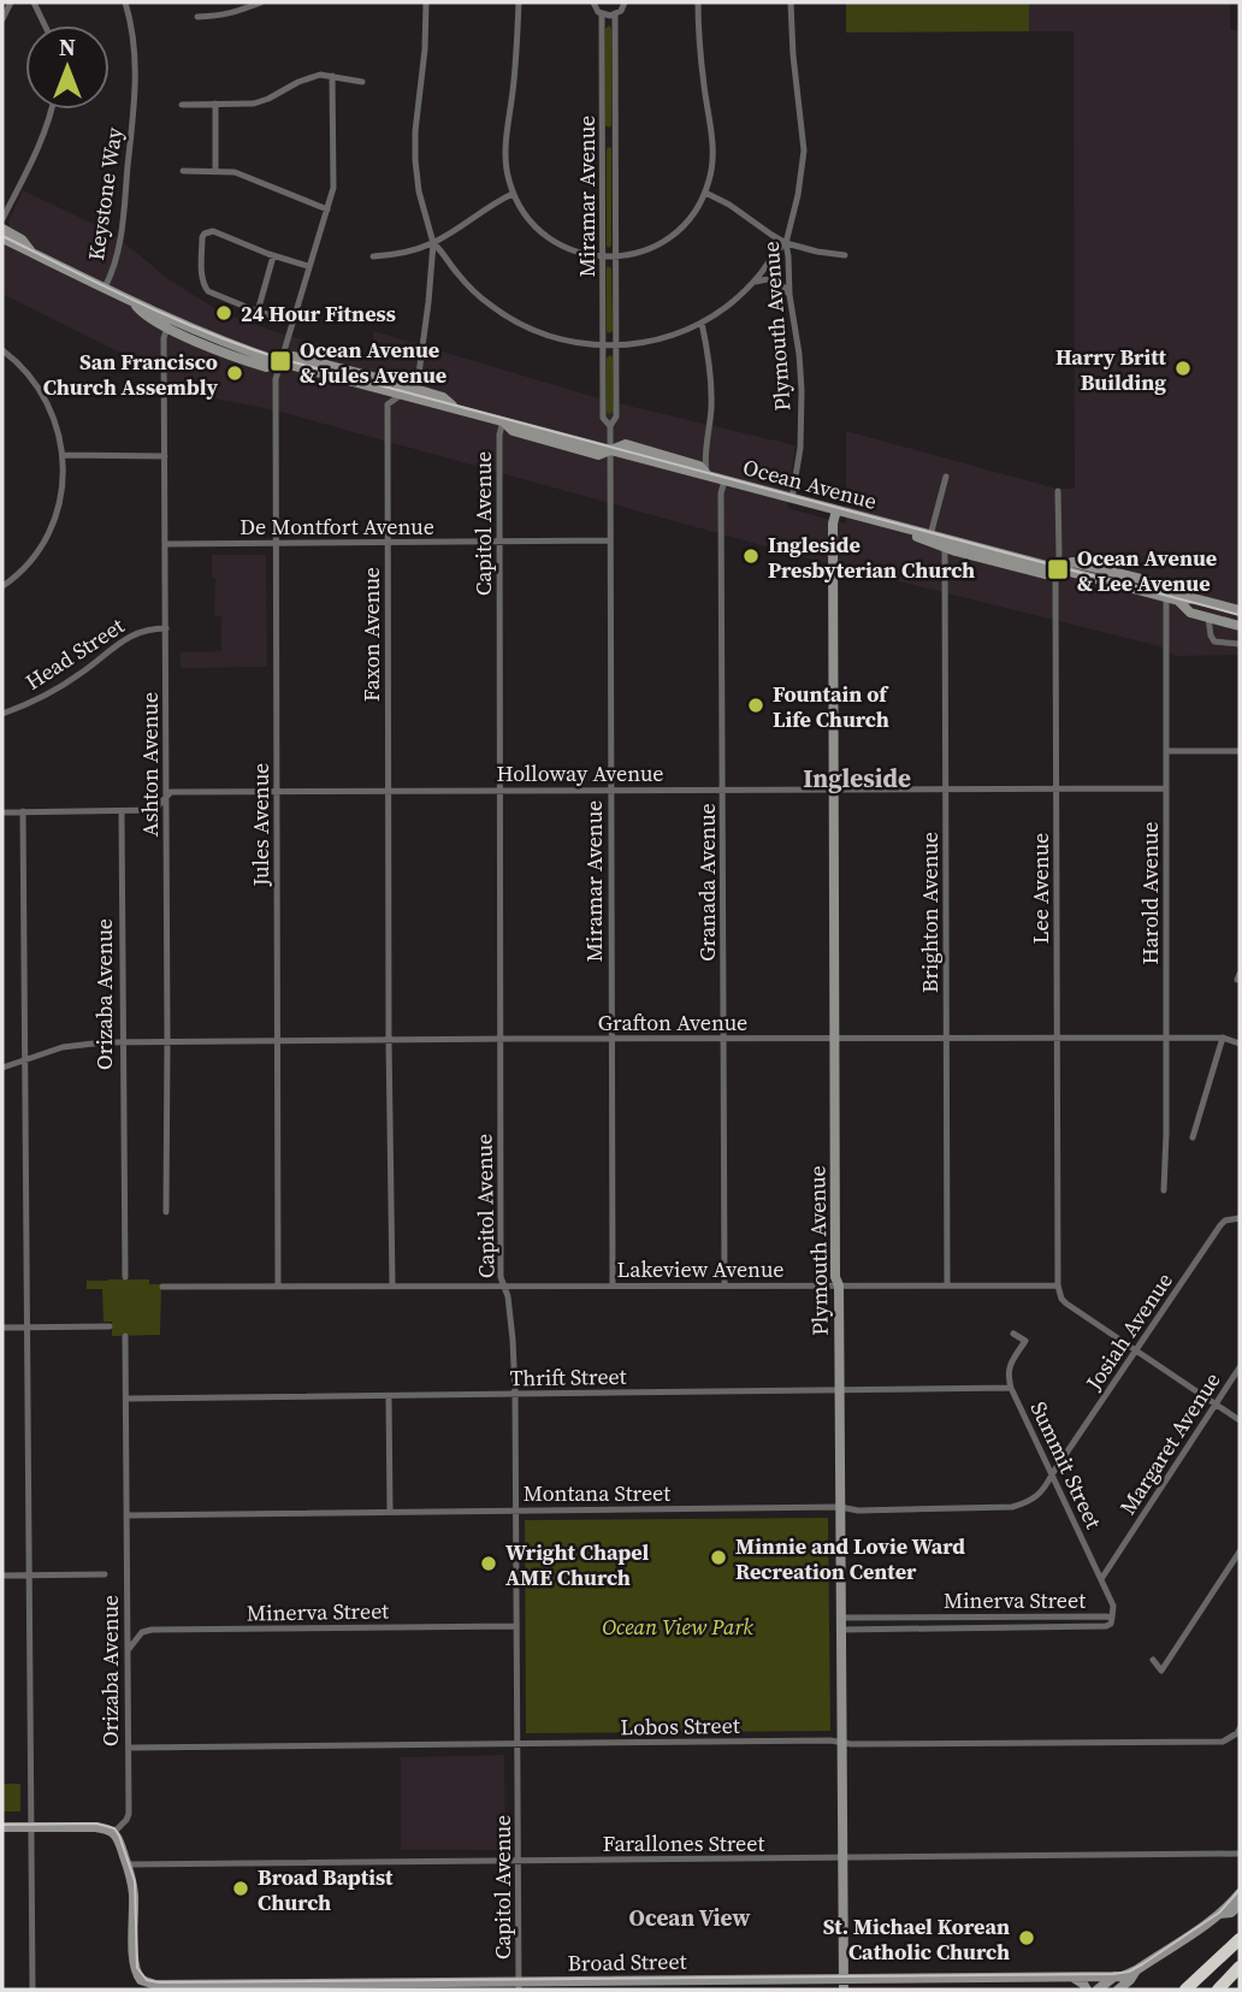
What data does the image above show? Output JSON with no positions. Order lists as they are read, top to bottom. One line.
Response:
{"streets":{"street":["Keystone Way","Miramar Avenue","Plymouth Avenue","Ocean Avenue","Capitol Avenue","De Montfort Avenue","Faxon Avenue","Head Street","Ashton Avenue","Holloway Avenue","Jules Avenue","Granada Avenue","Lee Avenue","Harold Avenue","Brighton Avenue","Orizaba Avenue","Grafton Avenue","Lakeview Avenue","Josiah Avenue","Thrift Street","Margaret Avenue","Summit Street","Montana Street","Minerva Street","Lobos Street","Farallones Street","Broad Street"]},"crossings":[["Keystone Way","Ocean Avenue"],["Miramar Avenue","Ocean Avenue"],["Miramar Avenue","De Montfort Avenue"],["Miramar Avenue","Holloway Avenue"],["Miramar Avenue","Grafton Avenue"],["Miramar Avenue","Lakeview Avenue"],["Plymouth Avenue","Ocean Avenue"],["Plymouth Avenue","Holloway Avenue"],["Plymouth Avenue","Grafton Avenue"],["Plymouth Avenue","Lakeview Avenue"],["Plymouth Avenue","Thrift Street"],["Plymouth Avenue","Montana Street"],["Plymouth Avenue","Minerva Street"],["Plymouth Avenue","Lobos Street"],["Plymouth Avenue","Farallones Street"],["Plymouth Avenue","Broad Street"],["Ocean Avenue","Capitol Avenue"],["Ocean Avenue","Faxon Avenue"],["Ocean Avenue","Ashton Avenue"],["Ocean Avenue","Jules Avenue"],["Ocean Avenue","Granada Avenue"],["Ocean Avenue","Lee Avenue"],["Ocean Avenue","Harold Avenue"],["Ocean Avenue","Brighton Avenue"],["Capitol Avenue","De Montfort Avenue"],["Capitol Avenue","Holloway Avenue"],["Capitol Avenue","Grafton Avenue"],["Capitol Avenue","Lakeview Avenue"],["Capitol Avenue","Thrift Street"],["Capitol Avenue","Montana Street"],["Capitol Avenue","Minerva Street"],["Capitol Avenue","Lobos Street"],["Capitol Avenue","Farallones Street"],["Capitol Avenue","Broad Street"],["De Montfort Avenue","Faxon Avenue"],["De Montfort Avenue","Ashton Avenue"],["De Montfort Avenue","Jules Avenue"],["Faxon Avenue","Holloway Avenue"],["Faxon Avenue","Grafton Avenue"],["Faxon Avenue","Lakeview Avenue"],["Head Street","Ashton Avenue"],["Ashton Avenue","Holloway Avenue"],["Ashton Avenue","Grafton Avenue"],["Holloway Avenue","Jules Avenue"],["Holloway Avenue","Granada Avenue"],["Holloway Avenue","Lee Avenue"],["Holloway Avenue","Harold Avenue"],["Holloway Avenue","Brighton Avenue"],["Holloway Avenue","Orizaba Avenue"],["Jules Avenue","Grafton Avenue"],["Jules Avenue","Lakeview Avenue"],["Granada Avenue","Grafton Avenue"],["Granada Avenue","Lakeview Avenue"],["Lee Avenue","Grafton Avenue"],["Lee Avenue","Lakeview Avenue"],["Harold Avenue","Grafton Avenue"],["Brighton Avenue","Grafton Avenue"],["Brighton Avenue","Lakeview Avenue"],["Orizaba Avenue","Grafton Avenue"],["Orizaba Avenue","Thrift Street"],["Orizaba Avenue","Montana Street"],["Orizaba Avenue","Minerva Street"],["Orizaba Avenue","Lobos Street"],["Josiah Avenue","Summit Street"],["Josiah Avenue","Montana Street"],["Thrift Street","Summit Street"],["Margaret Avenue","Summit Street"],["Summit Street","Montana Street"],["Summit Street","Minerva Street"]],"districts":["Ingleside","Ocean View"],"parks":["Ocean View Park"],"places":{"other":["24 Hour Fitness","Harry Britt Building","San Francisco Church Assembly","Ingleside Presbyterian Church","Fountain of Life Church","Minnie and Lovie Ward Recreation Center","Wright Chapel AME Church","Broad Baptist Church","St. Michael Korean Catholic Church"],"transit":["Ocean Avenue & Jules Avenue","Ocean Avenue & Lee Avenue"]},"north":"top"}
